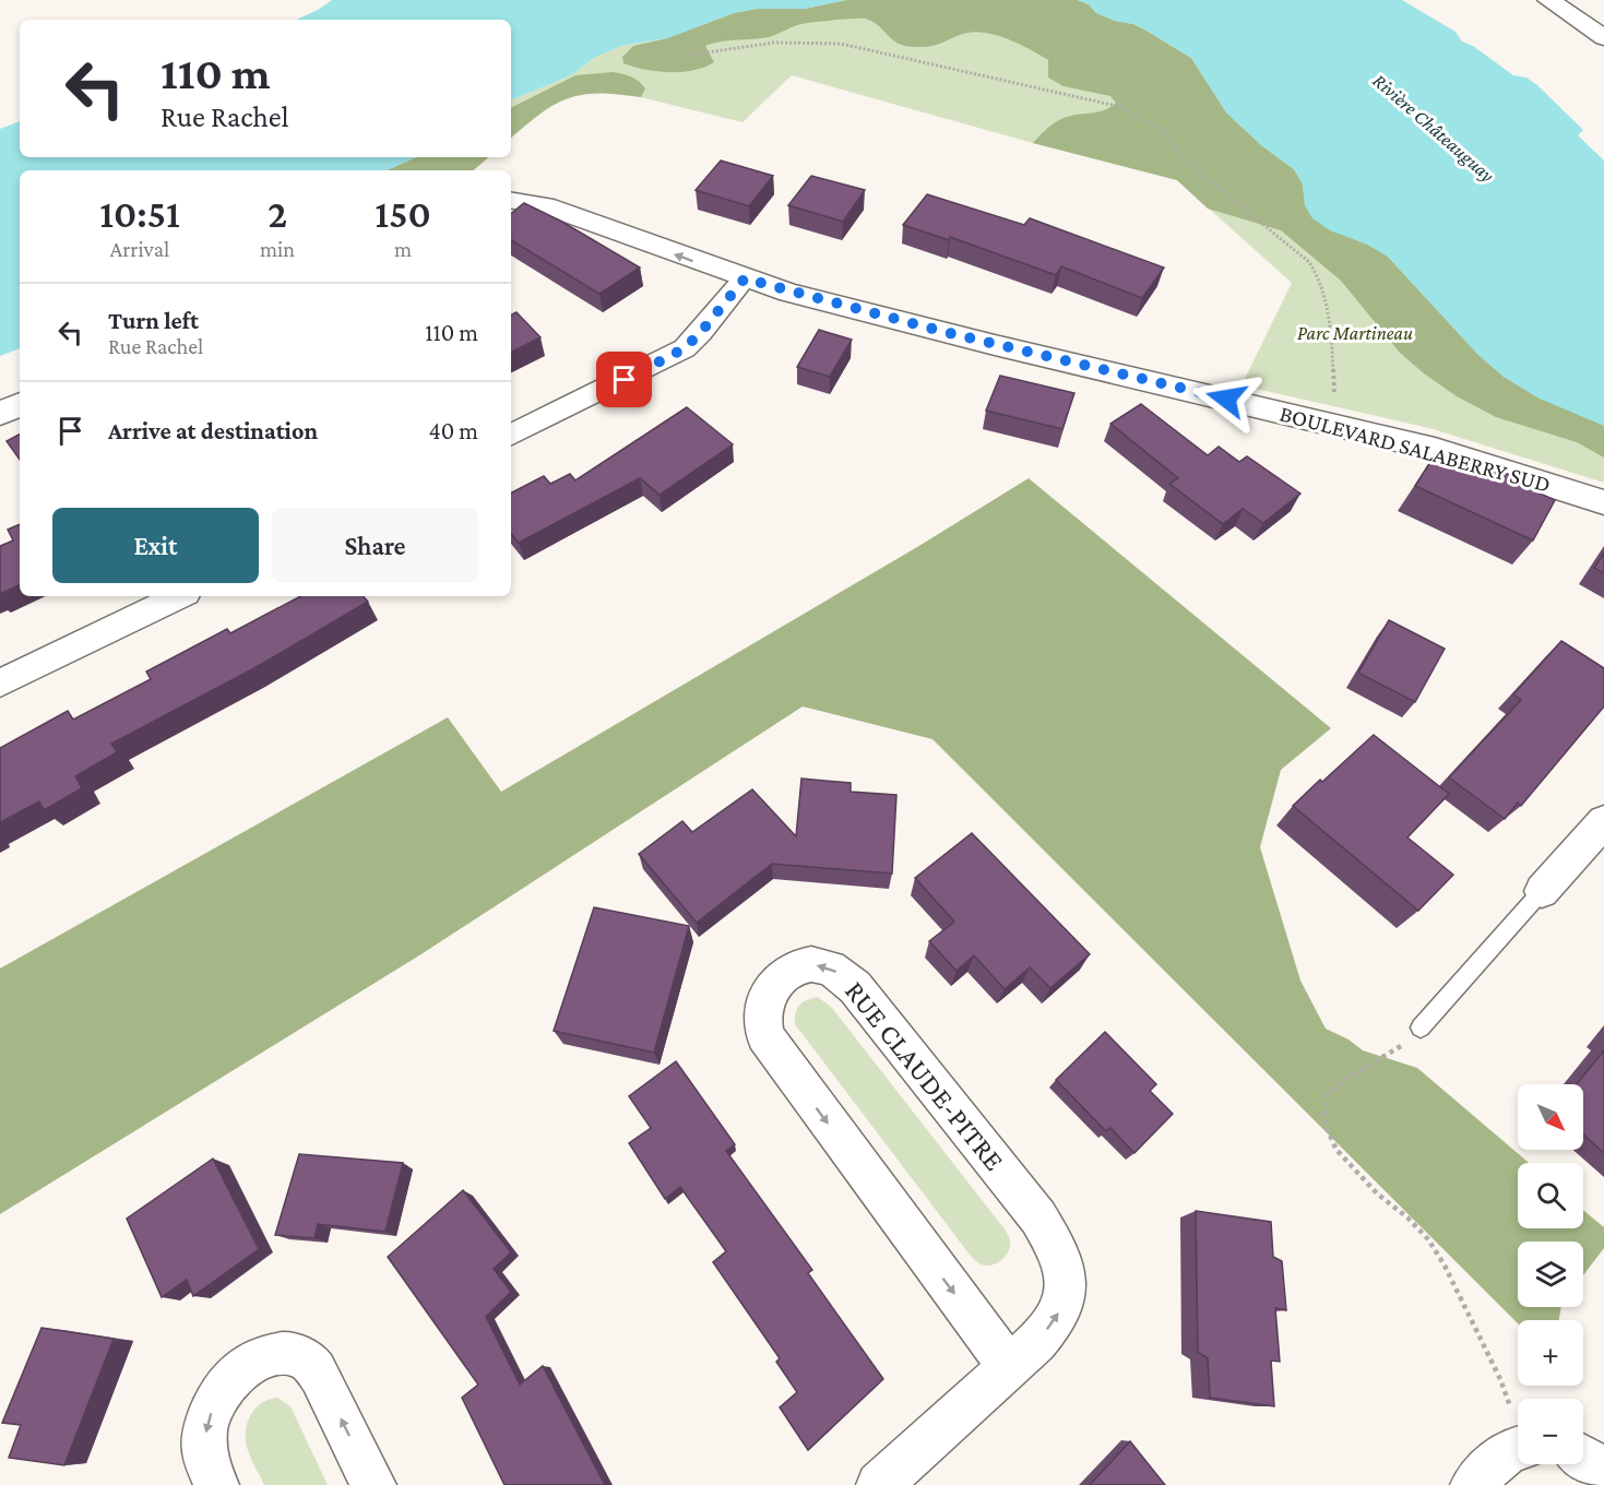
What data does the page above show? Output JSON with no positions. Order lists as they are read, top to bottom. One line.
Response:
{"streets":{"street":["BOULEVARD SALABERRY SUD","RUE CLAUDE-PITRE"]},"water":["Rivière Châteauguay"],"parks":["Parc Martineau"],"north":"bottom right","page":{"turn":["110 m","Rue Rachel"],"eta":["10:51","Arrival","2","min","150","m"],"list":[{"name":"Turn left","note":"Rue Rachel","value":"110 m"},{"name":"Arrive at destination","value":"40 m"}],"buttons":["Exit","Share"],"map_buttons":["+","−"]}}
